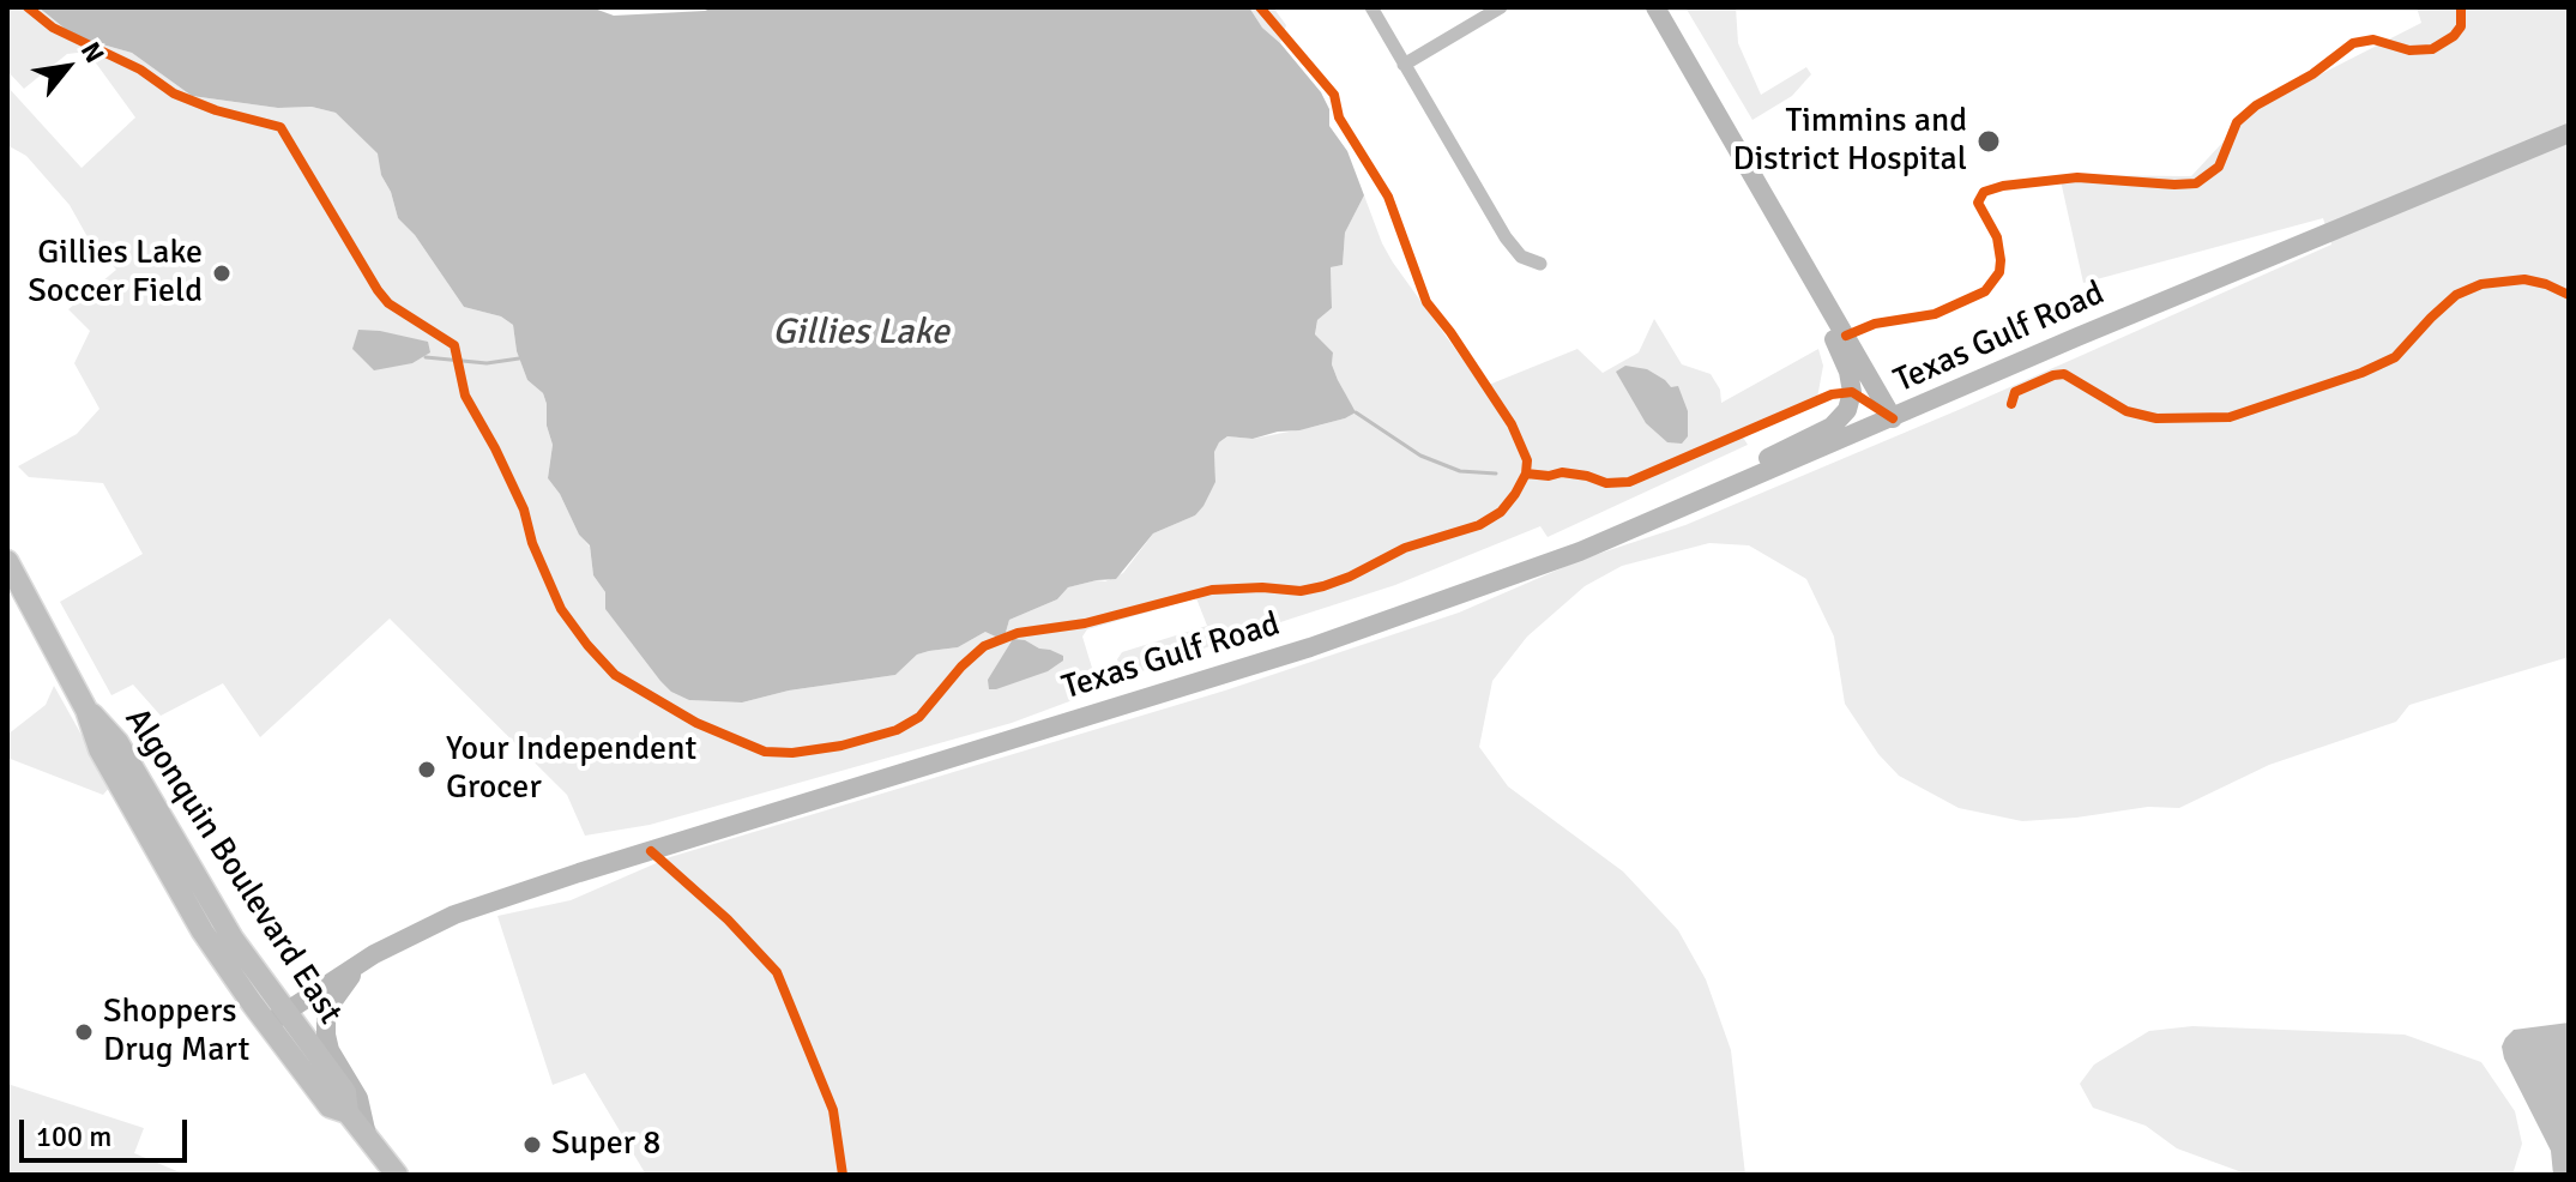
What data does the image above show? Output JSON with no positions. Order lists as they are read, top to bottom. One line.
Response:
{"streets":{"main road":["Texas Gulf Road","Algonquin Boulevard East"]},"crossings":[["Texas Gulf Road","Algonquin Boulevard East"]],"water":["Gillies Lake"],"places":["Timmins and District Hospital","Gillies Lake Soccer Field","Your Independent Grocer","Shoppers Drug Mart","Super 8"],"scale_bar":"100 m","north":"top right"}
